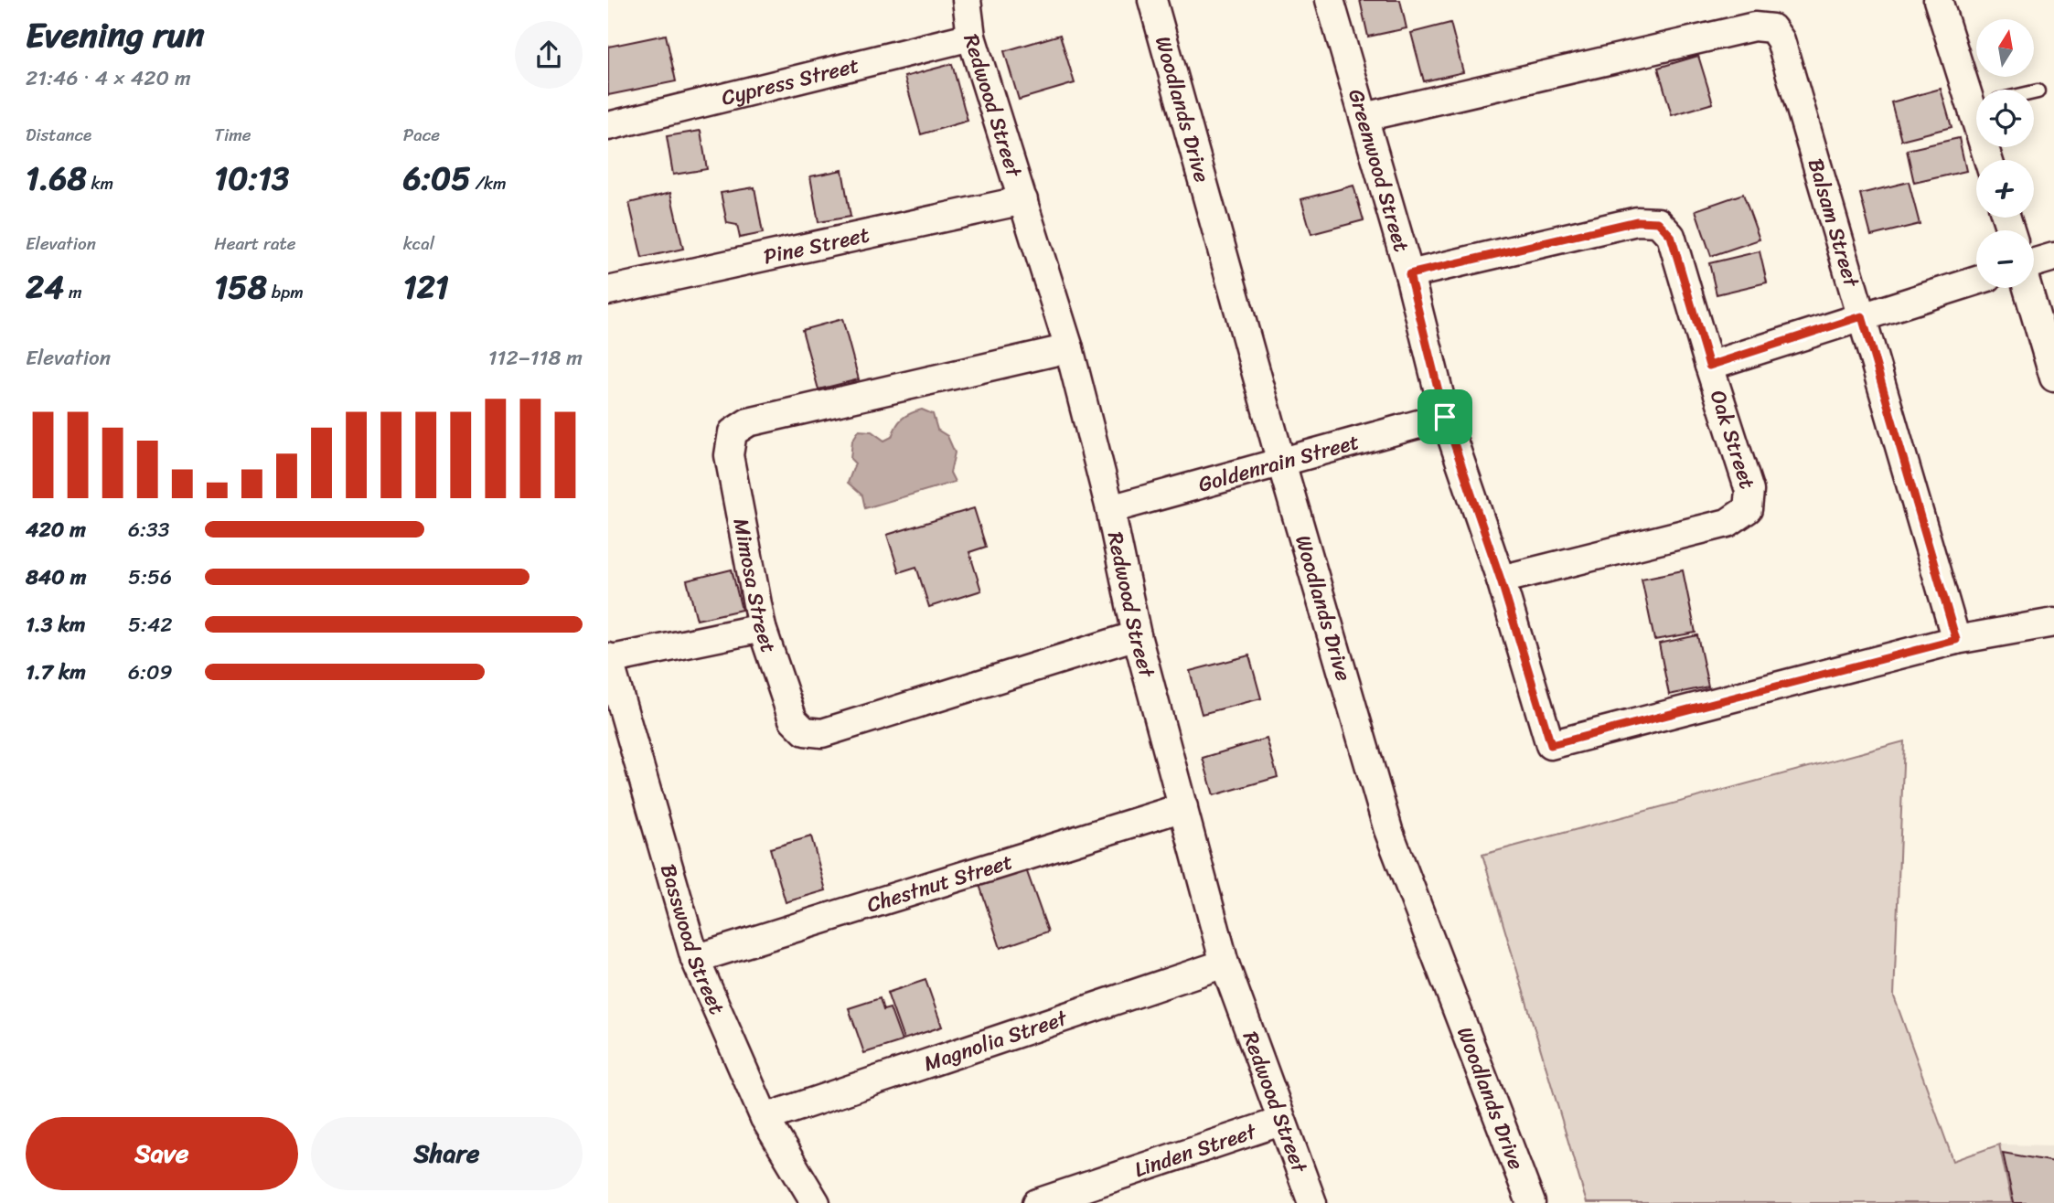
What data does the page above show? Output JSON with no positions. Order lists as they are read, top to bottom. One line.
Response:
{"streets":{"street":["Cypress Street","Redwood Street","Woodlands Drive","Greenwood Street","Balsam Street","Pine Street","Oak Street","Goldenrain Street","Mimosa Street","Chestnut Street","Basswood Street","Magnolia Street","Linden Street"]},"crossings":[["Cypress Street","Redwood Street"],["Redwood Street","Pine Street"],["Redwood Street","Goldenrain Street"],["Redwood Street","Mimosa Street"],["Redwood Street","Chestnut Street"],["Redwood Street","Magnolia Street"],["Redwood Street","Linden Street"],["Woodlands Drive","Goldenrain Street"],["Greenwood Street","Balsam Street"],["Greenwood Street","Oak Street"],["Greenwood Street","Goldenrain Street"],["Chestnut Street","Basswood Street"],["Basswood Street","Magnolia Street"]],"north":"top","page":{"heading":["Evening run","21:46 · 4 × 420 m"],"map_buttons":["+","−"],"stats":[["Distance","1.68 km"],["Time","10:13"],["Pace","6:05 /km"],["Elevation","24 m"],["Heart rate","158 bpm"],["kcal","121"]],"chart":["Elevation","112–118 m"],"list":[{"name":"420 m","note":"6:33"},{"name":"840 m","note":"5:56"},{"name":"1.3 km","note":"5:42"},{"name":"1.7 km","note":"6:09"}],"buttons":["Save","Share"]}}
